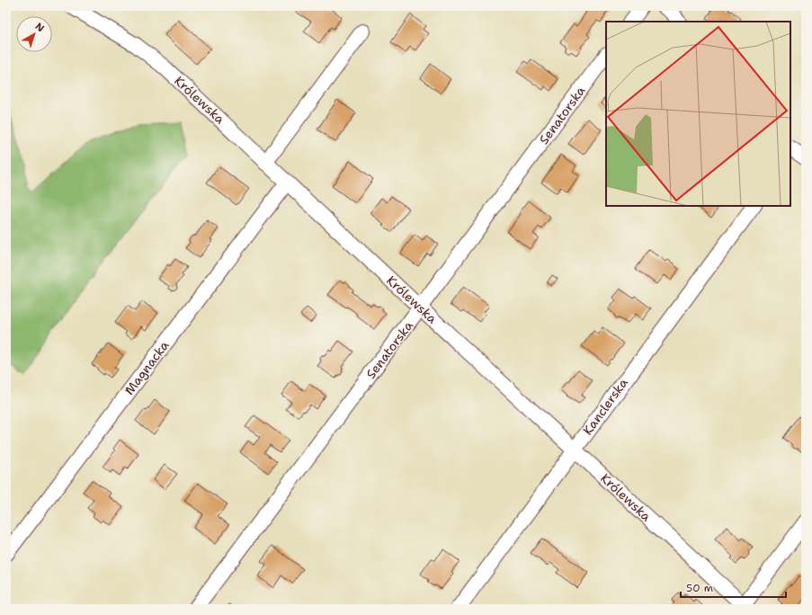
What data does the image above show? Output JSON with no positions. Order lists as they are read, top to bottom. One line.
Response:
{"streets":{"street":["Królewska","Senatorska","Magnacka","Kanclerska"]},"crossings":[["Królewska","Senatorska"],["Królewska","Magnacka"],["Królewska","Kanclerska"]],"scale_bar":"50 m","north":"top right"}
